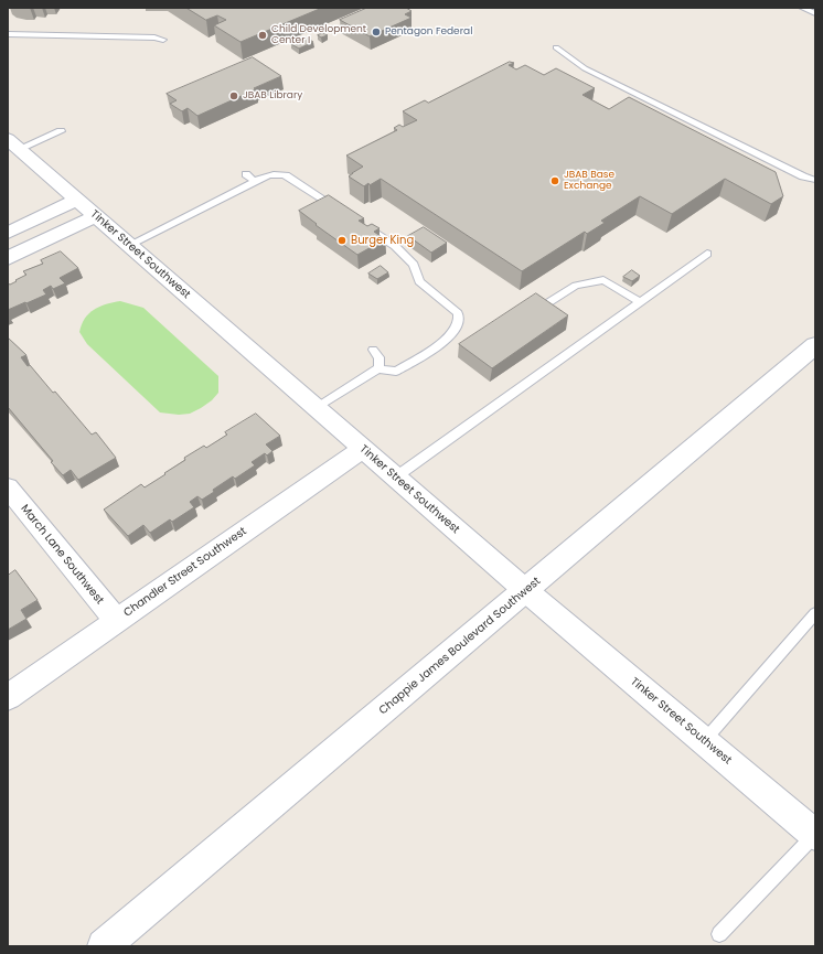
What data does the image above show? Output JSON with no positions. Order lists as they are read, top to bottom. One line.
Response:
{"streets":{"street":["Tinker Street Southwest","March Lane Southwest","Chandler Street Southwest","Chappie James Boulevard Southwest"]},"crossings":[["Tinker Street Southwest","Chandler Street Southwest"],["Tinker Street Southwest","Chappie James Boulevard Southwest"],["March Lane Southwest","Chandler Street Southwest"]],"places":["Pentagon Federal","Child Development Center I","JBAB Library","JBAB Base Exchange","Burger King"]}
